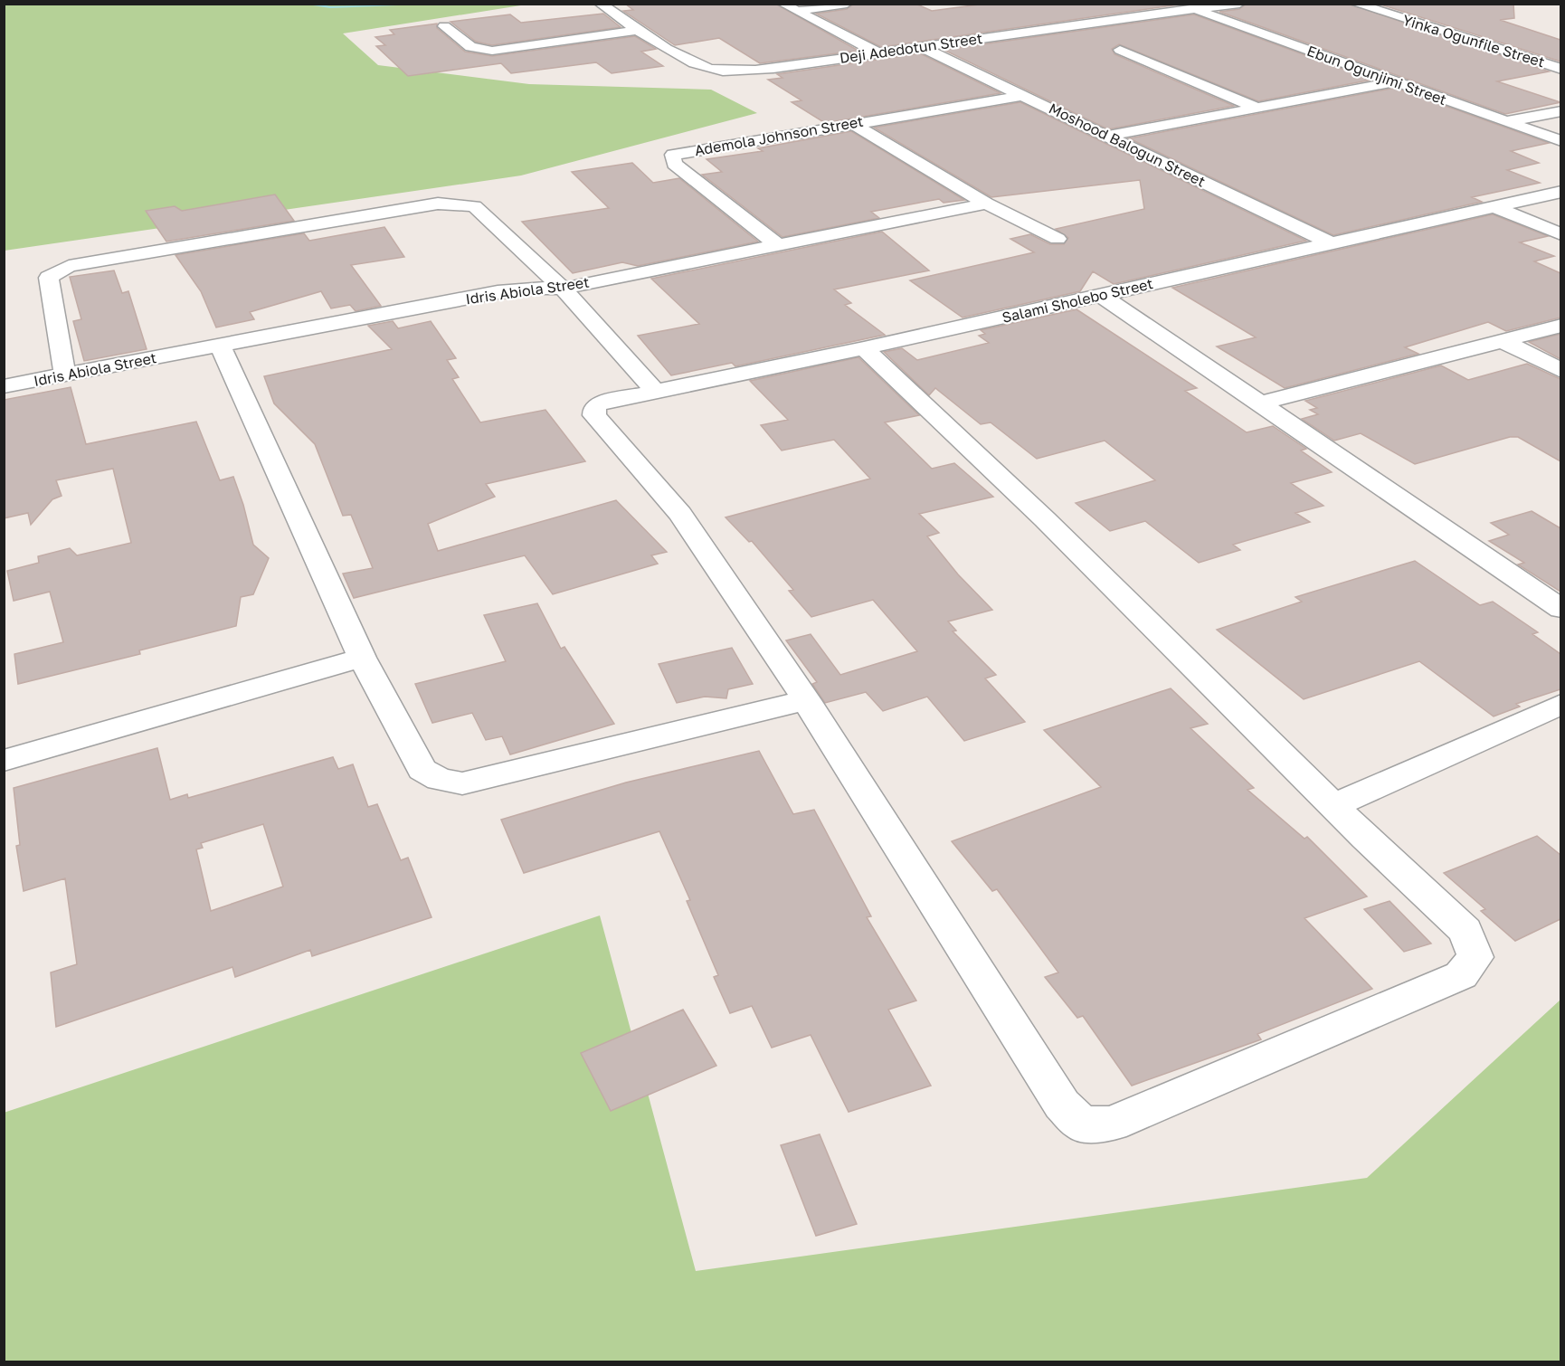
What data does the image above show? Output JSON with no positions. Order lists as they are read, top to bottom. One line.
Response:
{"streets":{"street":["Yinka Ogunfile Street","Deji Adedotun Street","Ebun Ogunjimi Street","Ademola Johnson Street","Moshood Balogun Street","Idris Abiola Street","Salami Sholebo Street"]},"crossings":[["Deji Adedotun Street","Ebun Ogunjimi Street"],["Deji Adedotun Street","Moshood Balogun Street"],["Ademola Johnson Street","Moshood Balogun Street"],["Ademola Johnson Street","Idris Abiola Street"],["Moshood Balogun Street","Salami Sholebo Street"]]}
